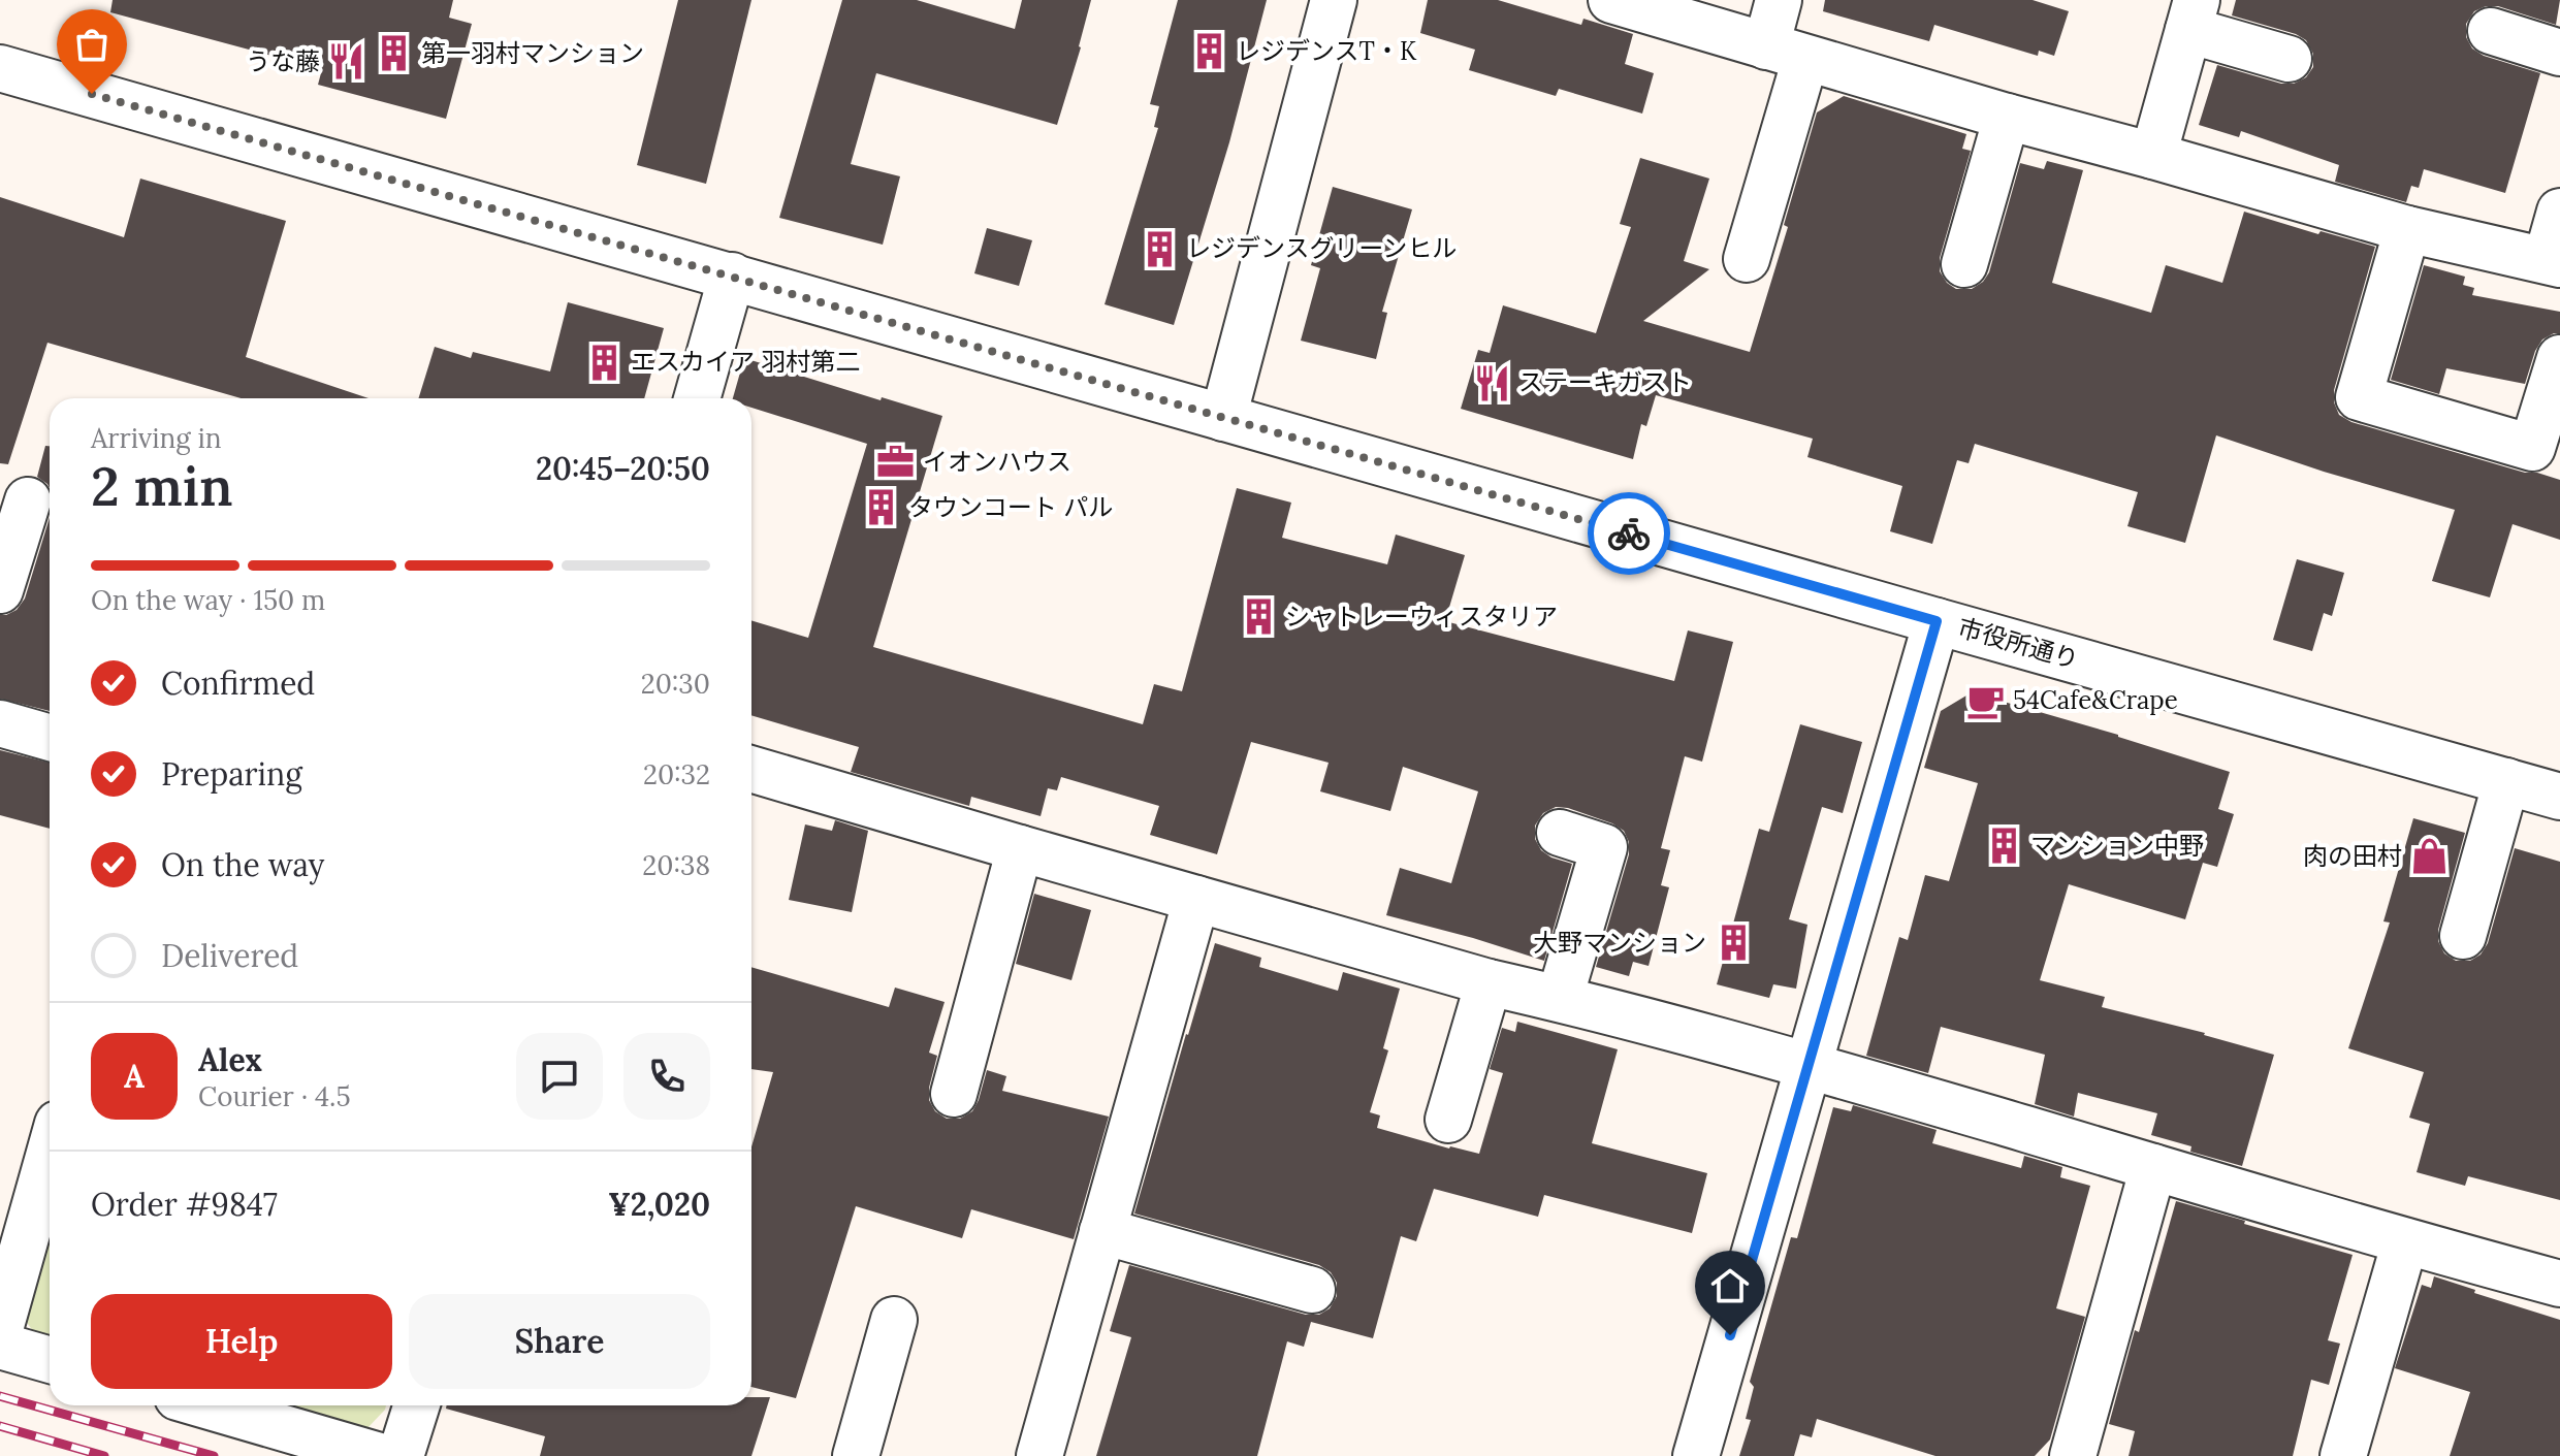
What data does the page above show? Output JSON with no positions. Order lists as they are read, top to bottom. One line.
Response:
{"streets":{"street":["市役所通り"]},"places":{"building":["レジデンスT・K","第一羽村マンション","レジデンスグリーンヒル","エスカイア 羽村第二","タウンコート パル","シャトレーウィスタリア","マンション中野","大野マンション"],"restaurant":["うな藤","ステーキガスト"],"office":["イオンハウス"],"cafe":["54Cafe&Crape"],"shop":["肉の田村"]},"page":{"heading":["2 min","Arriving in","20:45–20:50"],"panel":["Alex","Courier · 4.5","Order #9847","¥2,020"],"bar":"On the way · 150 m","list":[["Confirmed","20:30"],["Preparing","20:32"],["On the way","20:38"],"Delivered"],"round":"A","buttons":["Help","Share"]}}
